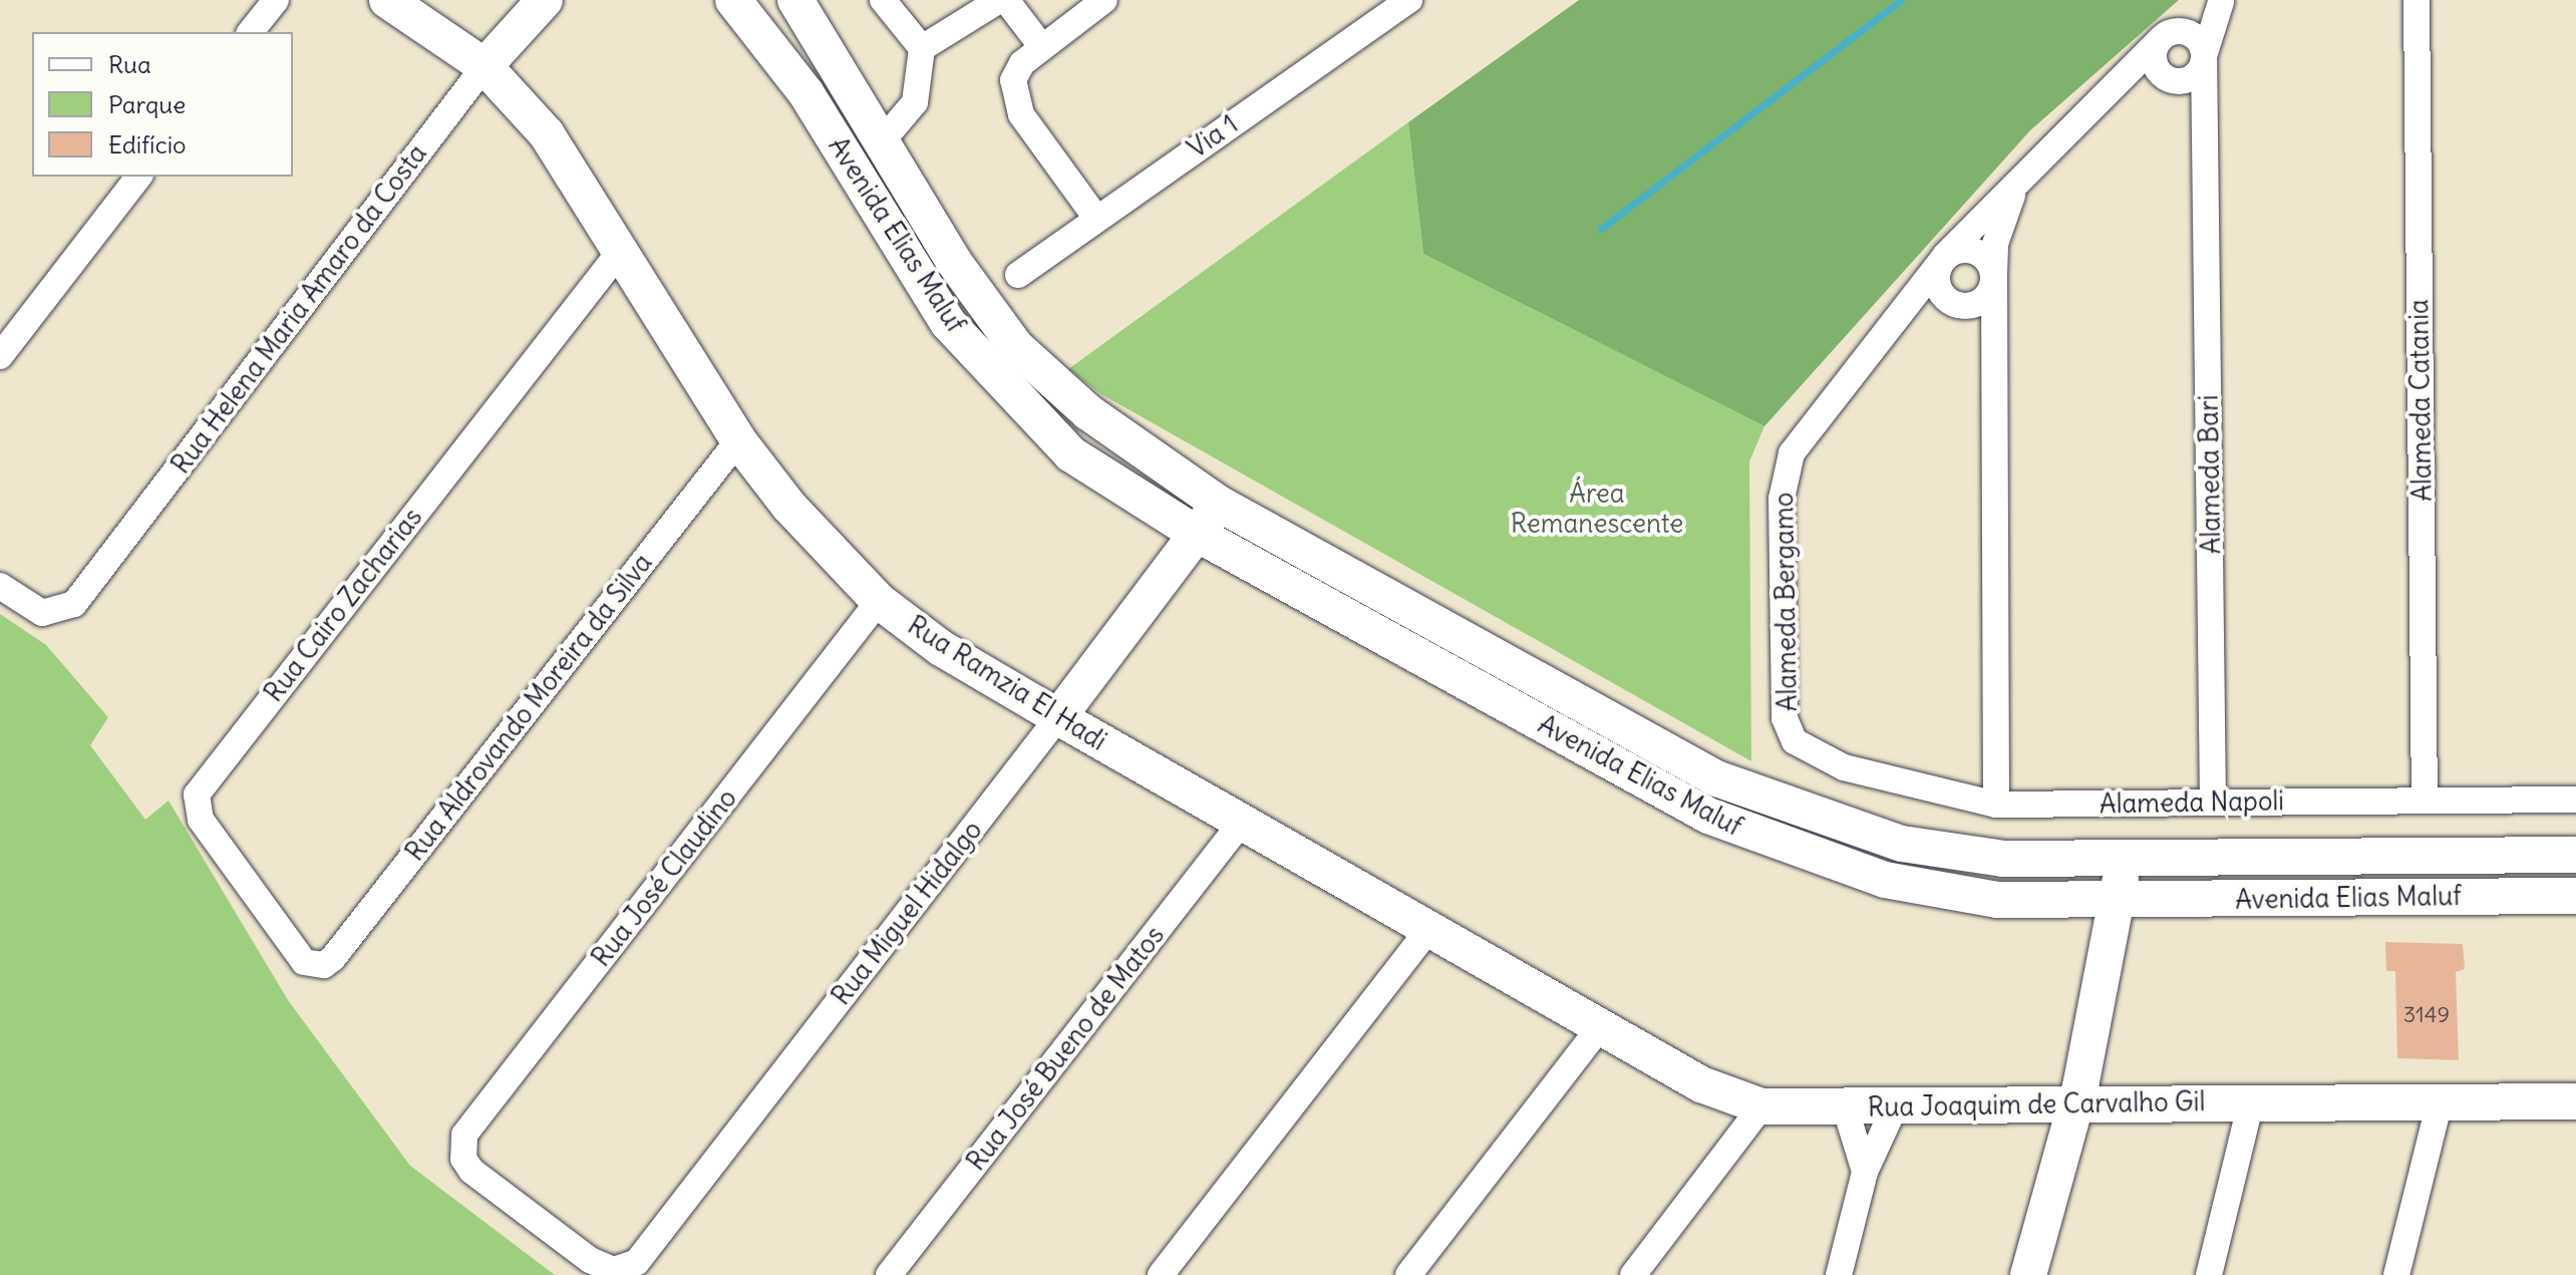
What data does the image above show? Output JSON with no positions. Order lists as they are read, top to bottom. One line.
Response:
{"streets":{"street":["Via 1","Avenida Elias Maluf","Rua Helena Maria Amaro da Costa","Alameda Catania","Alameda Bari","Alameda Bergamo","Rua Cairo Zacharias","Rua Ramzia El Hadi","Rua Aldrovando Moreira da Silva","Alameda Napoli","Rua José Claudino","Rua Miguel Hidalgo","Rua José Bueno de Matos","Rua Joaquim de Carvalho Gil"]},"crossings":[["Avenida Elias Maluf","Rua Miguel Hidalgo"],["Rua Helena Maria Amaro da Costa","Rua Ramzia El Hadi"],["Alameda Catania","Alameda Napoli"],["Alameda Bari","Alameda Bergamo"],["Alameda Bari","Alameda Napoli"],["Alameda Bergamo","Alameda Napoli"],["Rua Cairo Zacharias","Rua Ramzia El Hadi"],["Rua Cairo Zacharias","Rua Aldrovando Moreira da Silva"],["Rua Ramzia El Hadi","Rua Aldrovando Moreira da Silva"],["Rua Ramzia El Hadi","Rua José Claudino"],["Rua Ramzia El Hadi","Rua Miguel Hidalgo"],["Rua Ramzia El Hadi","Rua José Bueno de Matos"],["Rua Ramzia El Hadi","Rua Joaquim de Carvalho Gil"],["Rua José Claudino","Rua Miguel Hidalgo"]],"parks":["Área Remanescente"],"house_numbers":["3149"],"legend":["Rua","Parque","Edifício"]}
